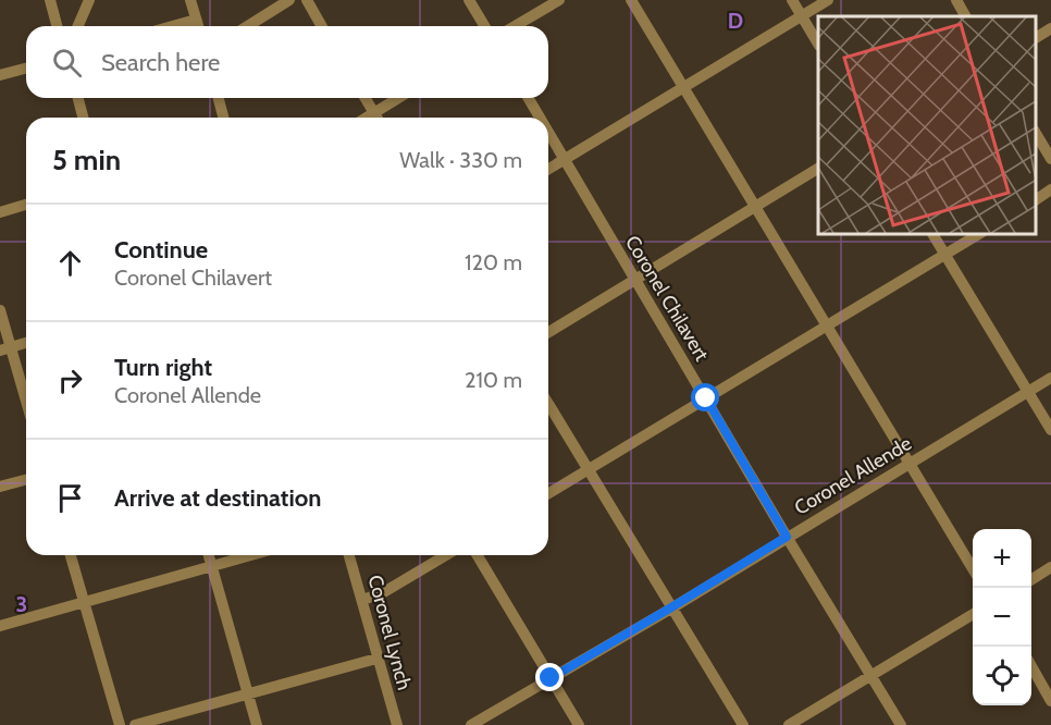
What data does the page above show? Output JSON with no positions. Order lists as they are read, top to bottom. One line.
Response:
{"streets":{"street":["Coronel Chilavert","Coronel Allende","Coronel Lynch"]},"crossings":[["Coronel Chilavert","Coronel Allende"]],"page":{"search":"Search here","heading":["5 min","Walk · 330 m"],"list":[["Continue","Coronel Chilavert","120 m"],["Turn right","Coronel Allende","210 m"],"Arrive at destination"],"map_buttons":["+","−"]},"grid":{"columns":["D"],"rows":["3"]}}
